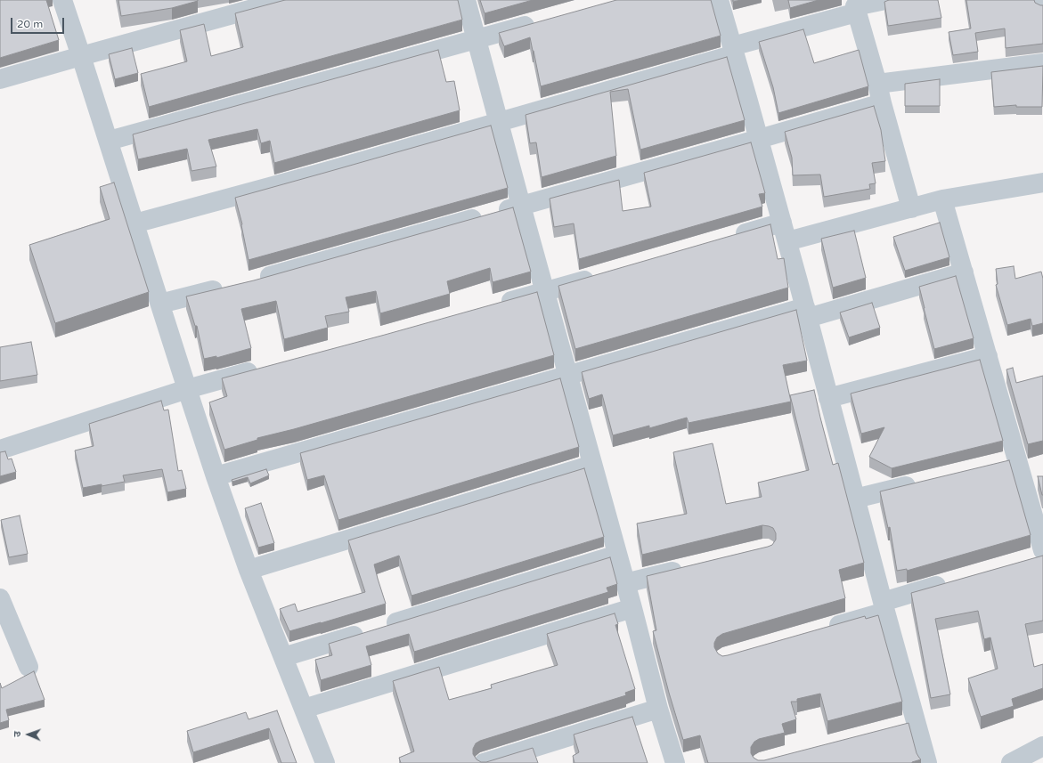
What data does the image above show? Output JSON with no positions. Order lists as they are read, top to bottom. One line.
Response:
{"scale_bar":"20 m","north":"left"}
